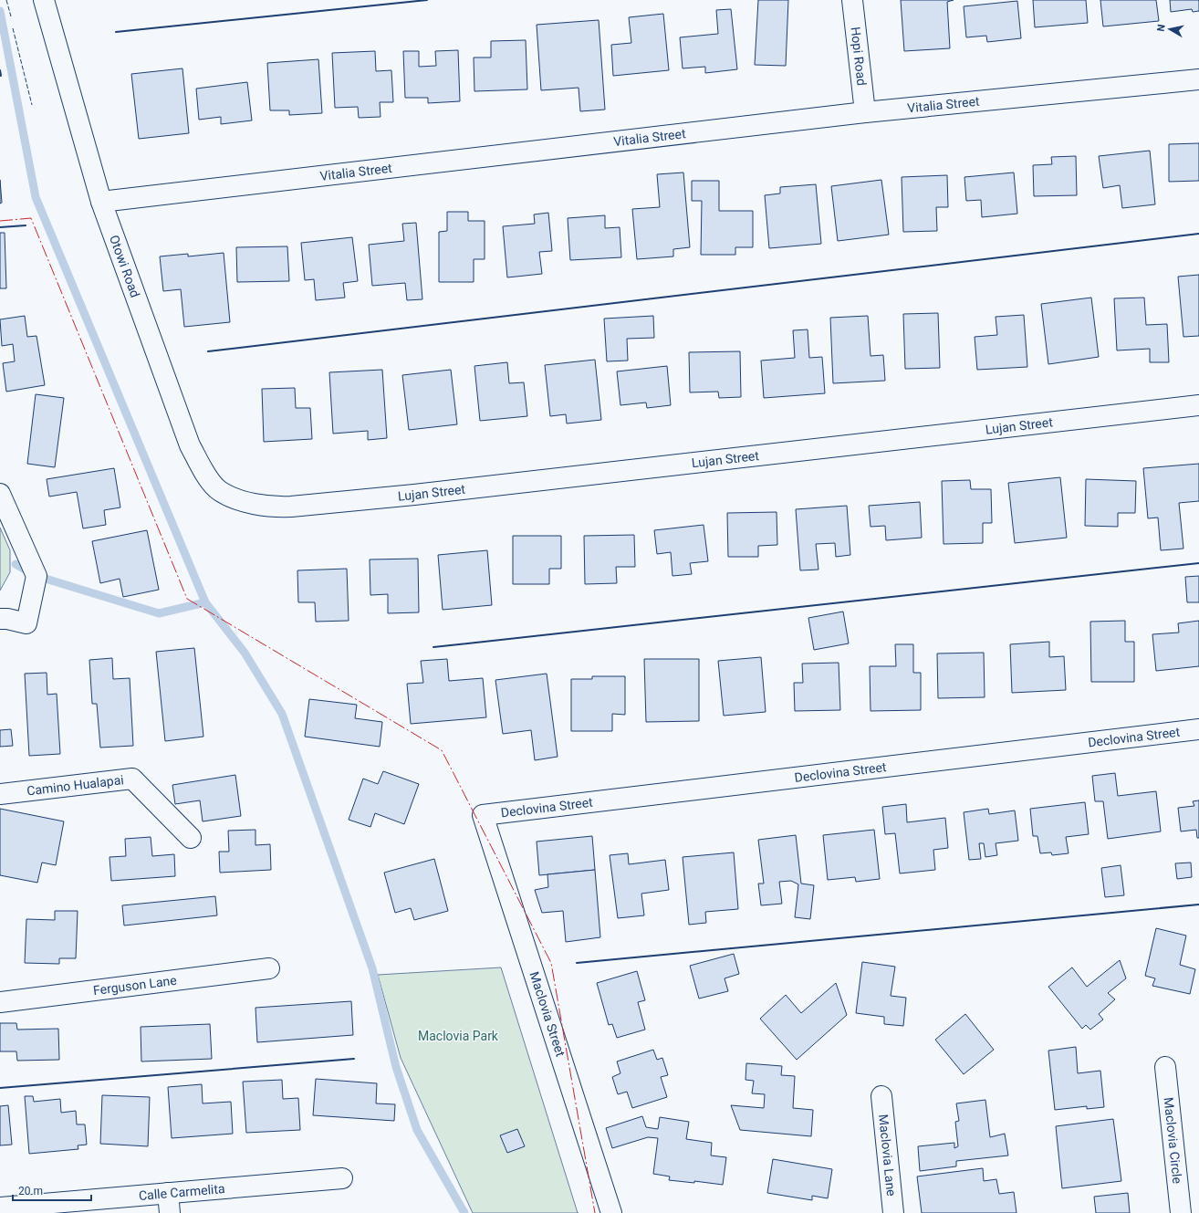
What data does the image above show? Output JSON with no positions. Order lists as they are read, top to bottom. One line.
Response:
{"streets":{"street":["Hopi Road","Vitalia Street","Otowi Road","Lujan Street","Declovina Street","Camino Hualapai","Ferguson Lane","Maclovia Street","Maclovia Circle","Maclovia Lane","Calle Carmelita"]},"crossings":[["Hopi Road","Vitalia Street"],["Vitalia Street","Otowi Road"],["Otowi Road","Lujan Street"],["Declovina Street","Maclovia Street"]],"parks":["Maclovia Park"],"scale_bar":"20 m","north":"left"}
